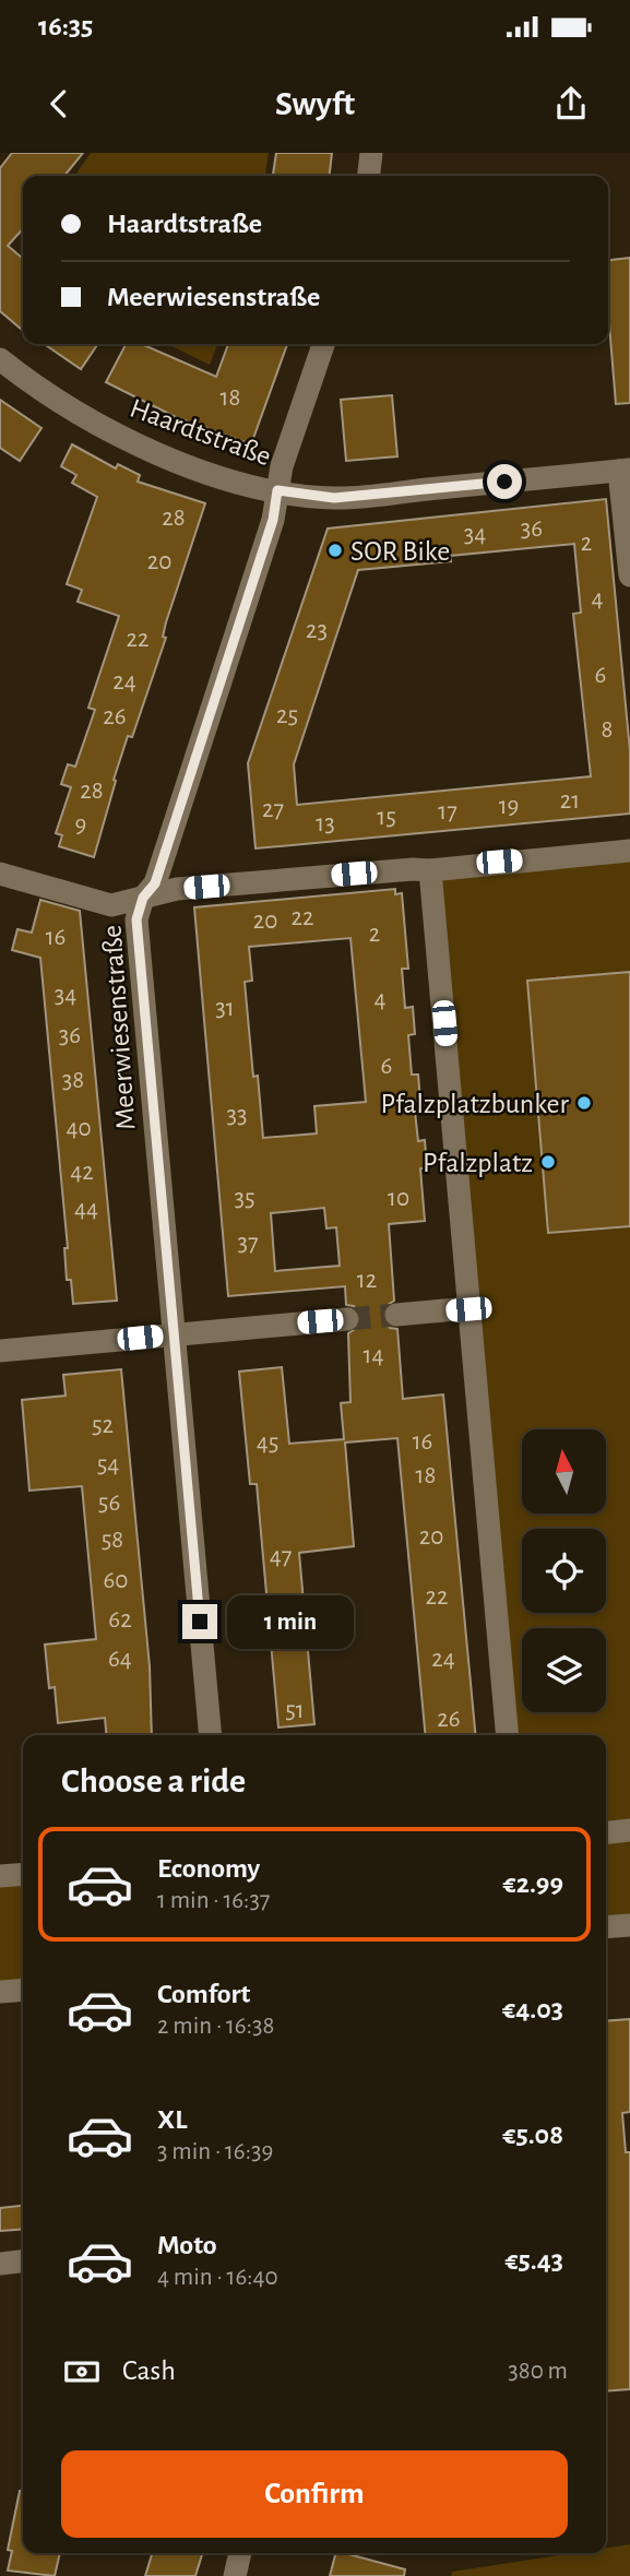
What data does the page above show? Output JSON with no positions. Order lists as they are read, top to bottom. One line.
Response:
{"streets":{"street":["Haardtstraße","Meerwiesenstraße"]},"crossings":[["Haardtstraße","Meerwiesenstraße"]],"places":["SOR Bike","Pfalzplatzbunker","Pfalzplatz"],"house_numbers":["18","28","36","34","2","20","4","23","22","6","24","25","26","8","28","21","19","27","17","15","13","9","22","20","2","16","34","4","31","36","6","38","33","40","42","35","10","44","37","12","14","52","16","45","54","18","56","20","58","47","60","22","62","64","24","51","26"],"north":"top","page":{"status":"16:35","header":"Swyft","banner":["Haardtstraße","Meerwiesenstraße"],"bubble":"1 min","heading":"Choose a ride","list":[{"name":"Economy","note":"1 min · 16:37","value":"€2.99"},{"name":"Comfort","note":"2 min · 16:38","value":"€4.03"},{"name":"XL","note":"3 min · 16:39","value":"€5.08"},{"name":"Moto","note":"4 min · 16:40","value":"€5.43"}],"pay":["Cash","380 m"],"buttons":"Confirm"}}
